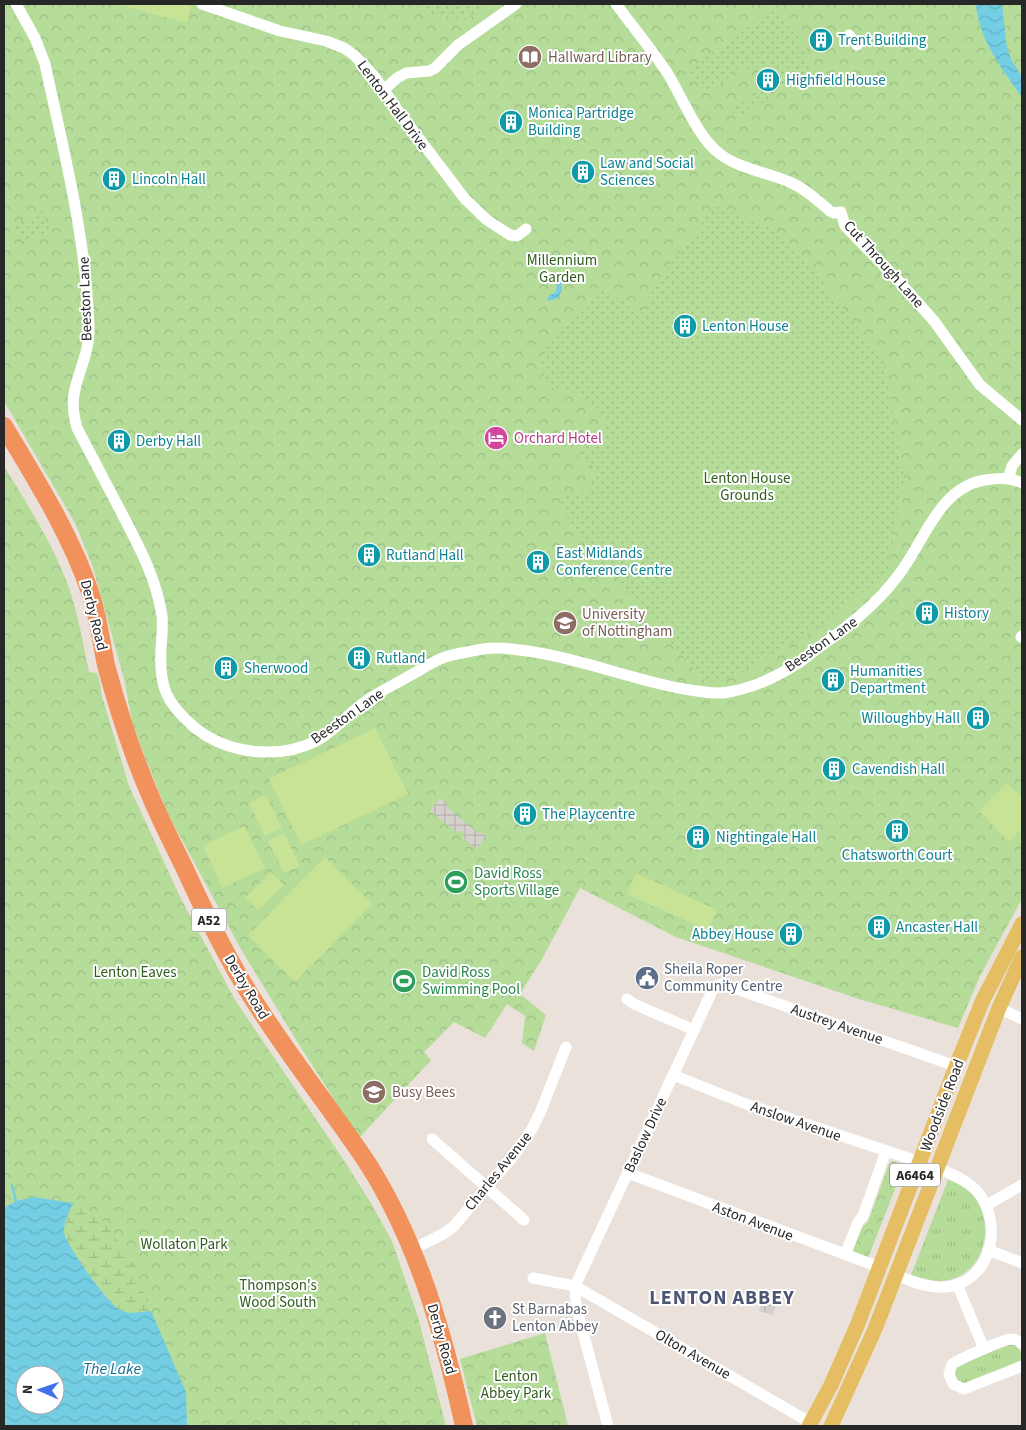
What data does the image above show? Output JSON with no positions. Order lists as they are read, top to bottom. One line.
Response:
{"streets":{"highway":["Derby Road","A52"],"main road":["Woodside Road","A6464"],"street":["Lenton Hall Drive","Cut Through Lane","Beeston Lane","Austrey Avenue","Anslow Avenue","Baslow Drive","Charles Avenue","Aston Avenue","Olton Avenue"]},"crossings":[["Derby Road","Charles Avenue"],["Austrey Avenue","Woodside Road"],["Austrey Avenue","Baslow Drive"],["Woodside Road","Anslow Avenue"],["Woodside Road","Aston Avenue"],["Woodside Road","Olton Avenue"],["Anslow Avenue","Baslow Drive"],["Baslow Drive","Aston Avenue"],["Baslow Drive","Olton Avenue"]],"districts":["LENTON ABBEY"],"water":["The Lake"],"parks":["Millennium Garden","Lenton House Grounds","Lenton Eaves","Wollaton Park","Thompson's Wood South","Lenton Abbey Park"],"places":{"building":["Trent Building","Highfield House","Monica Partridge Building","Law and Social Sciences","Lincoln Hall","Lenton House","Derby Hall","Rutland Hall","East Midlands Conference Centre","History","Rutland","Sherwood","Humanities Department","Willoughby Hall","Cavendish Hall","The Playcentre","Chatsworth Court","Nightingale Hall","Ancaster Hall","Abbey House"],"library":["Hallward Library"],"hotel":["Orchard Hotel"],"school or university":["University of Nottingham","Busy Bees"],"sports":["David Ross Sports Village","David Ross Swimming Pool"],"public building":["Sheila Roper Community Centre"],"church":["St Barnabas Lenton Abbey"]},"north":"left"}
